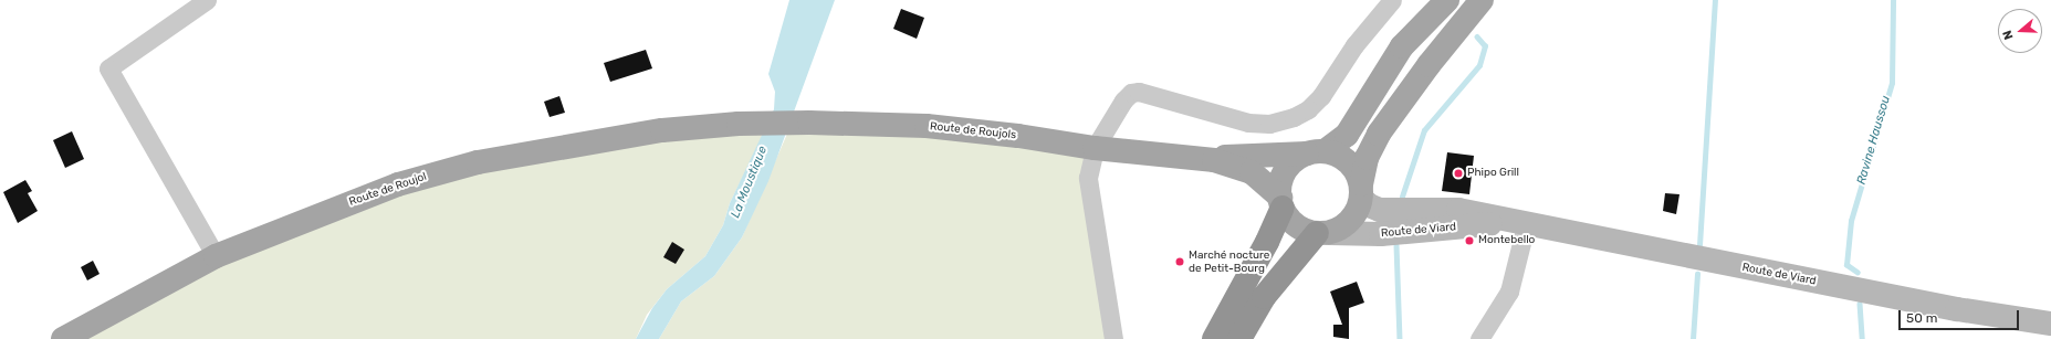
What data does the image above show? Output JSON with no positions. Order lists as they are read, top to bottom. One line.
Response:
{"streets":{"main road":["Route de Roujols","Route de Roujol","Route de Viard"]},"crossings":[["Route de Roujols","Route de Roujol"],["Route de Roujols","Route de Viard"]],"water":["Ravine Haussou","La Moustique"],"places":["Phipo Grill","Montebello","Marché nocture de Petit-Bourg"],"scale_bar":"50 m","north":"left"}
